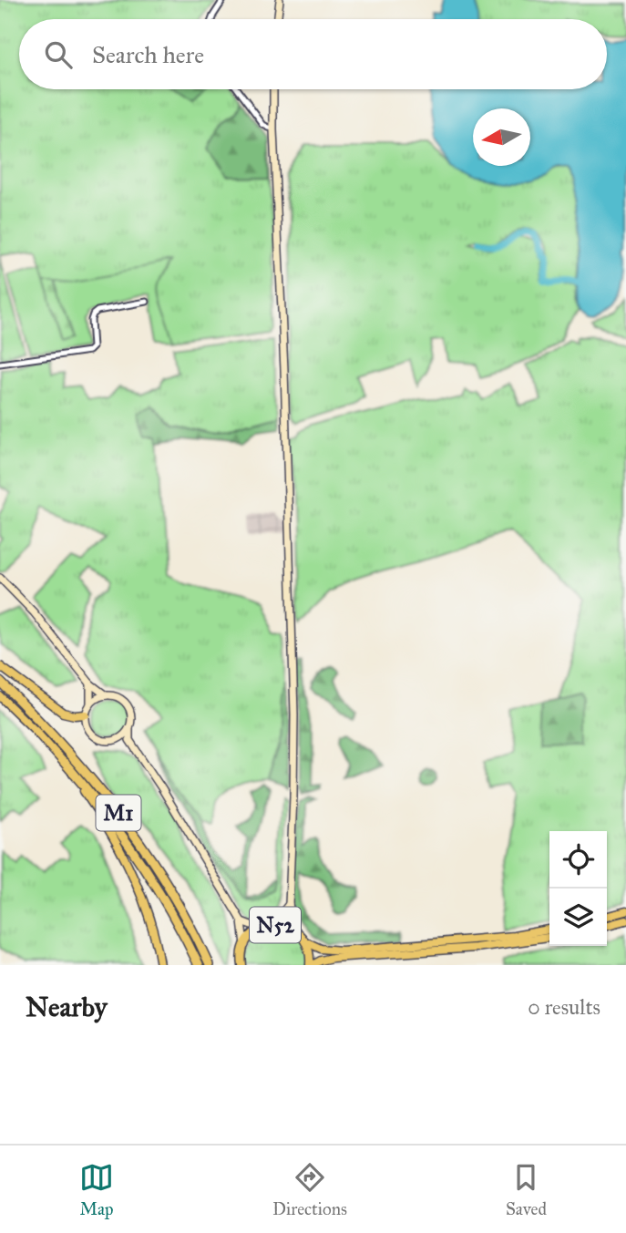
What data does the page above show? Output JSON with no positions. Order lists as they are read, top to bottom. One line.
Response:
{"streets":{"highway":["M1"],"main road":["N52"]},"north":"left","page":{"search":"Search here","heading":["Nearby","0 results"],"nav":["Map","Directions","Saved"]}}
